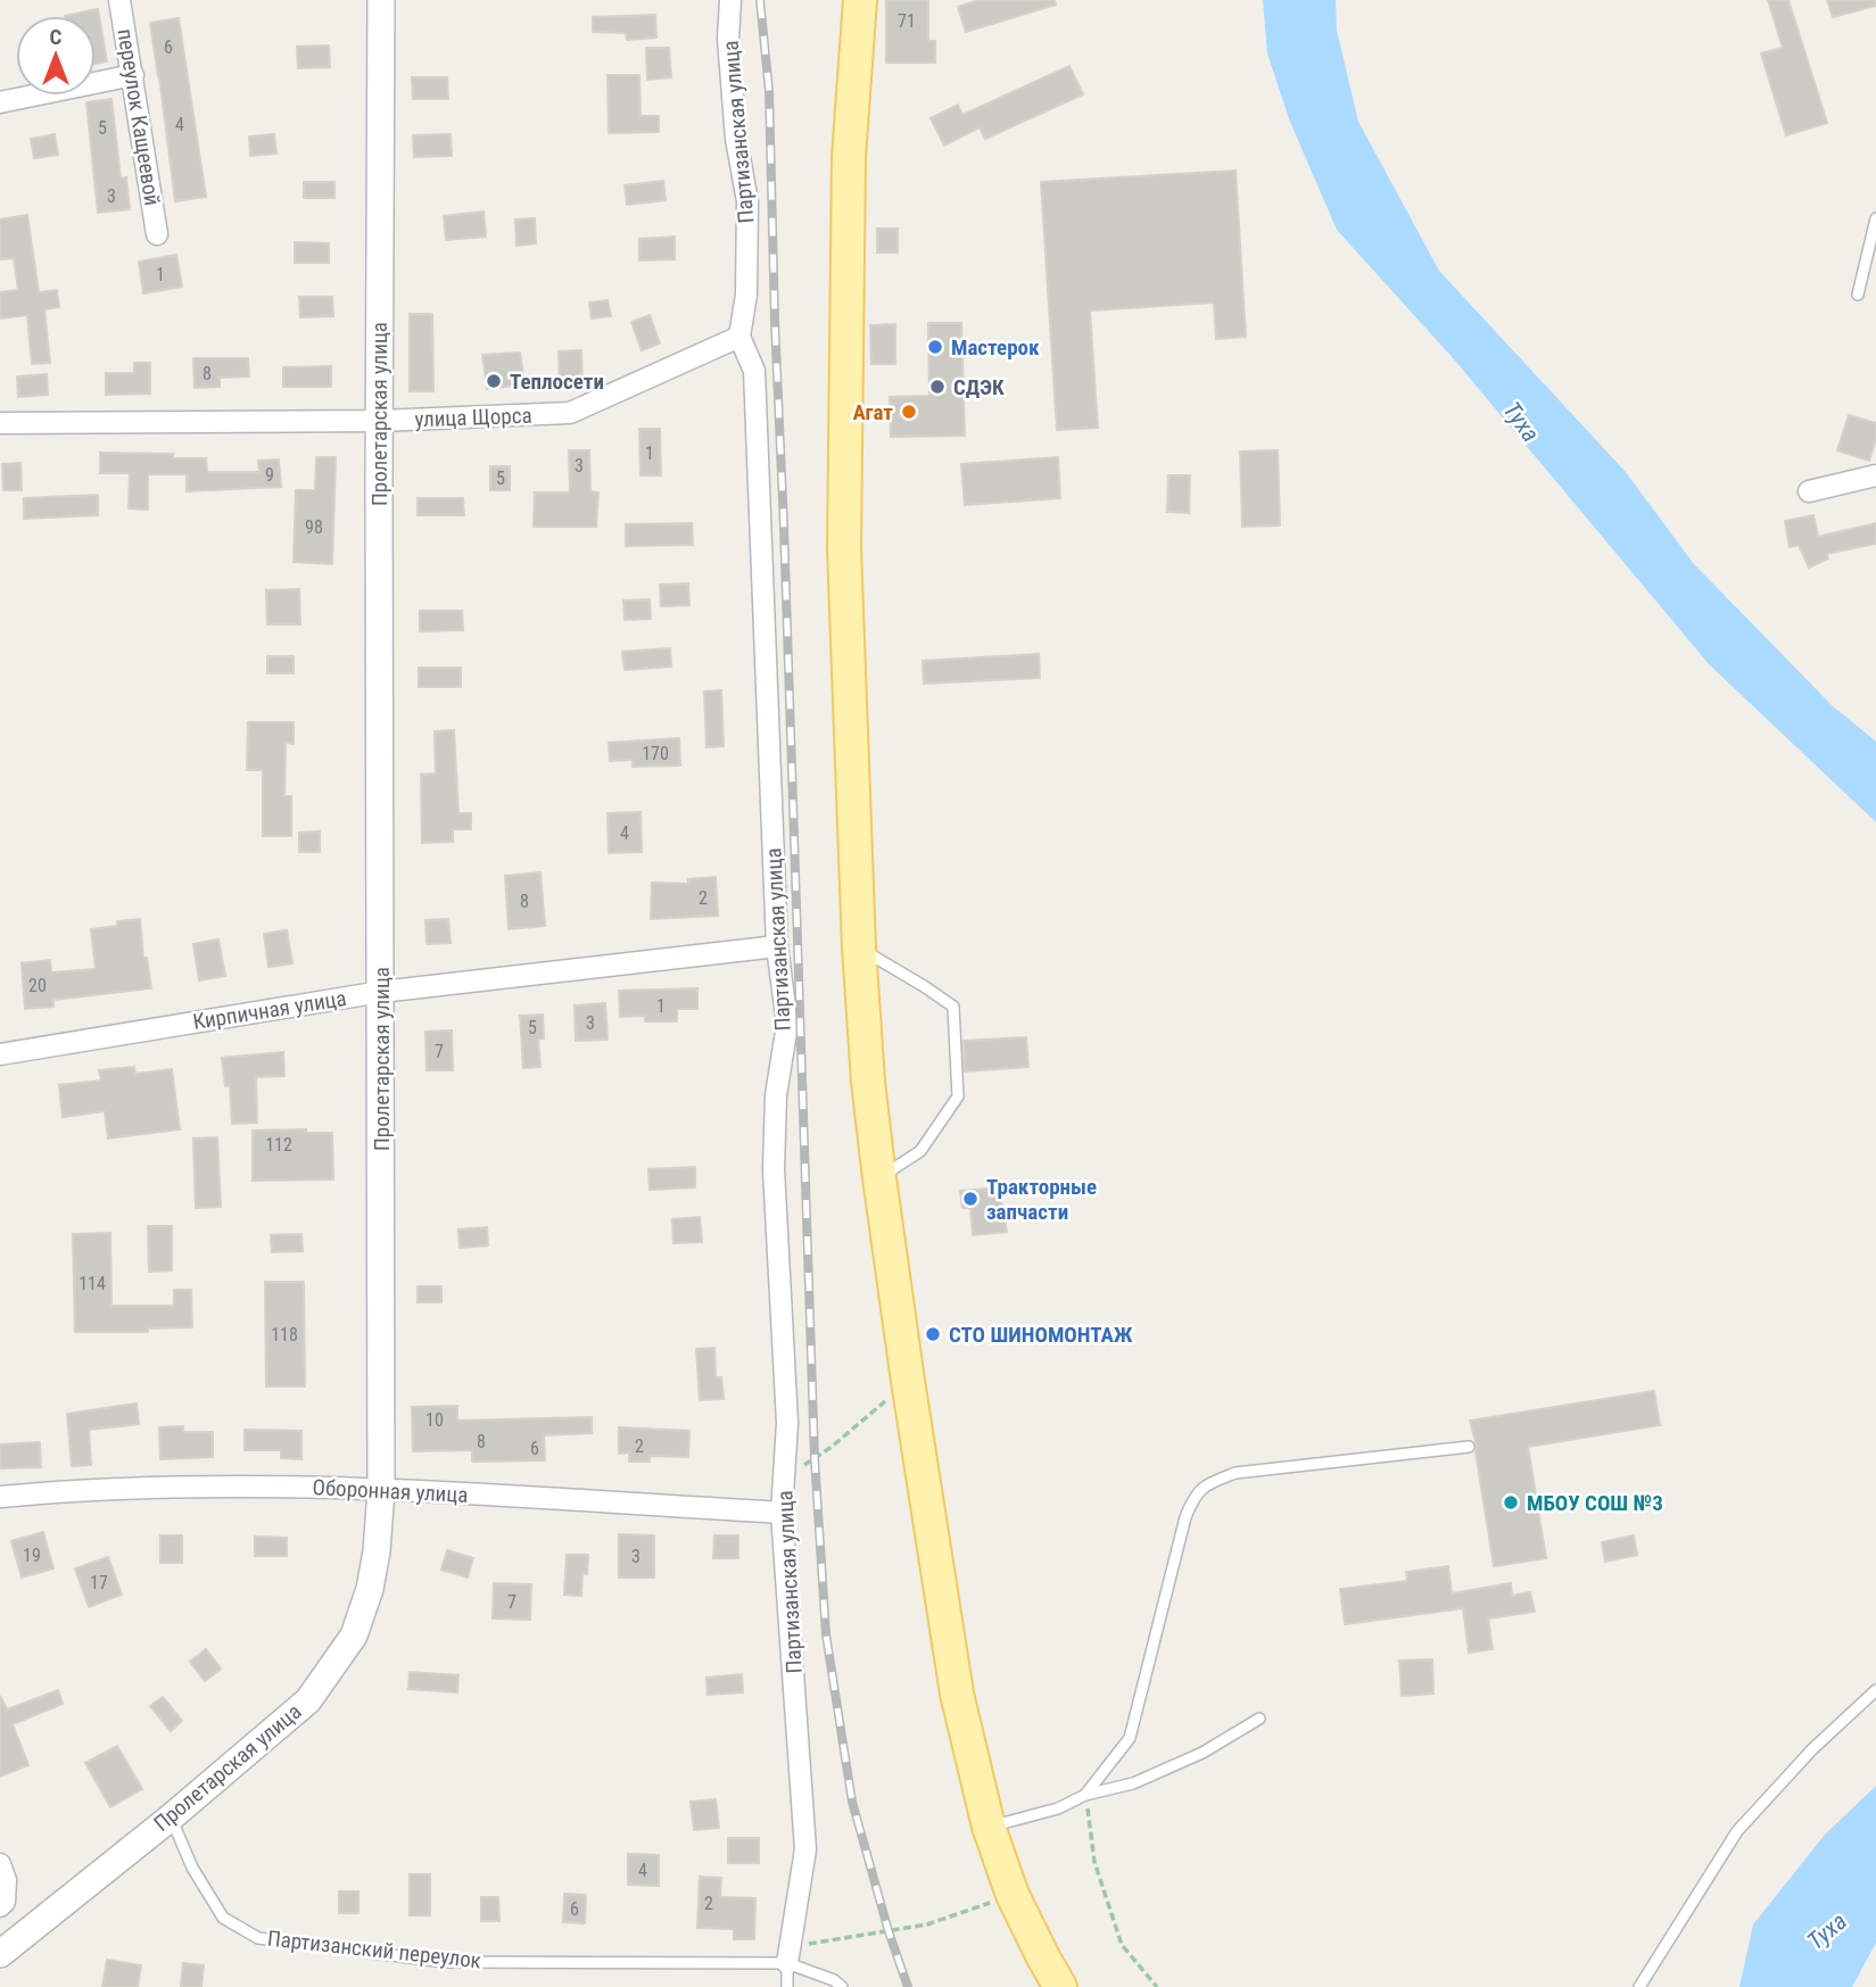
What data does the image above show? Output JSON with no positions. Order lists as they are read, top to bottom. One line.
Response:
{"streets":{"street":["переулок Кащеевой","Партизанская улица","Пролетарская улица","улица Щорса","Кирпичная улица","Оборонная улица"],"lane":["Партизанский переулок"]},"crossings":[["Партизанская улица","улица Щорса"],["Партизанская улица","Кирпичная улица"],["Партизанская улица","Оборонная улица"],["Партизанская улица","Партизанский переулок"],["Пролетарская улица","улица Щорса"],["Пролетарская улица","Кирпичная улица"],["Пролетарская улица","Оборонная улица"],["Пролетарская улица","Партизанский переулок"]],"water":["Туха"],"places":["Мастерок","Теплосети","СДЭК","Агат","Тракторные запчасти","СТО ШИНОМОНТАЖ","МБОУ СОШ №3"],"house_numbers":["71","6","4","5","3","1","8","1","3","9","5","98","170","4","2","8","20","1","3","5","7","112","114","118","10","8","2","6","19","3","17","7","4","2","6"],"north":"top"}
